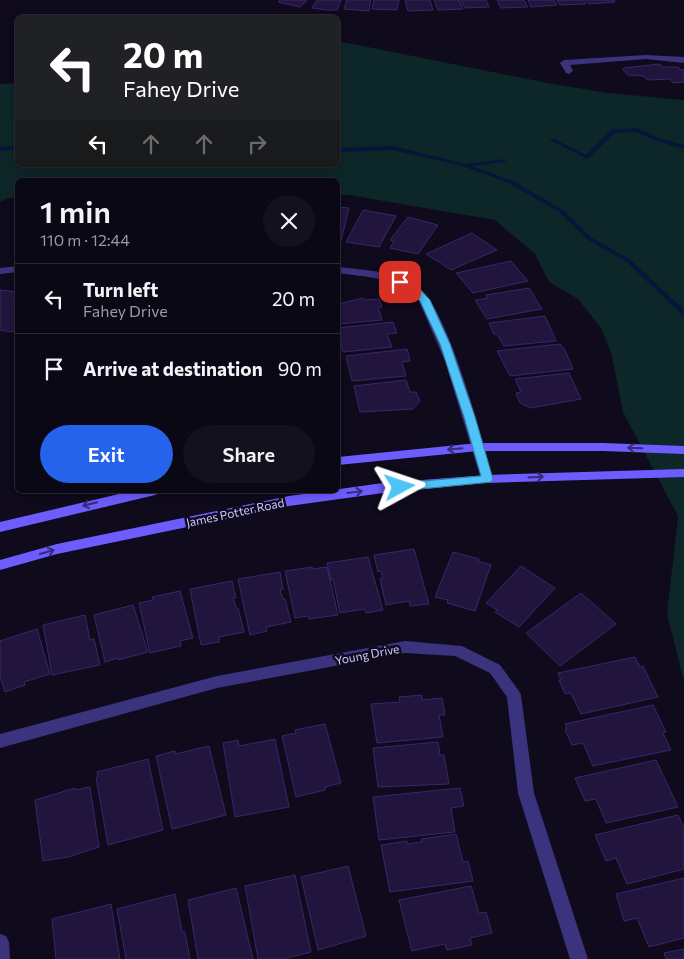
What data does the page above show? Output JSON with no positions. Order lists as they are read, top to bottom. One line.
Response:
{"streets":{"main road":["James Potter Road"],"street":["Young Drive"]},"page":{"turn":["20 m","Fahey Drive"],"heading":["1 min","110 m · 12:44"],"list":[{"name":"Turn left","note":"Fahey Drive","value":"20 m"},{"name":"Arrive at destination","value":"90 m"}],"buttons":["Exit","Share"]}}
